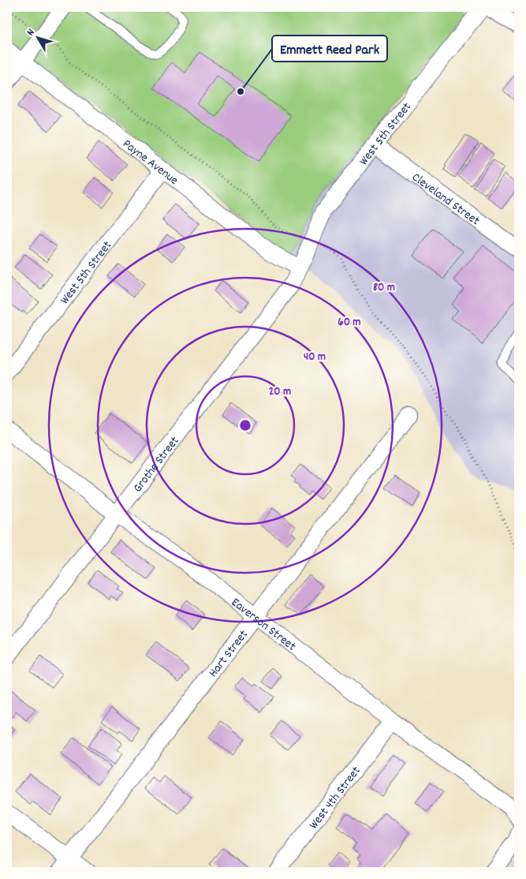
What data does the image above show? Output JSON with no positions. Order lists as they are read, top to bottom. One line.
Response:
{"streets":{"street":["West 5th Street","Payne Avenue","Cleveland Street","Grothe Street","Eaverson Street","Hart Street","West 4th Street"]},"crossings":[["West 5th Street","Payne Avenue"],["West 5th Street","Cleveland Street"],["West 5th Street","Grothe Street"],["Payne Avenue","Grothe Street"],["Grothe Street","Eaverson Street"],["Eaverson Street","Hart Street"],["Eaverson Street","West 4th Street"]],"places":["Emmett Reed Park"],"north":"top left","rings":["80 m","60 m","40 m","20 m"]}
